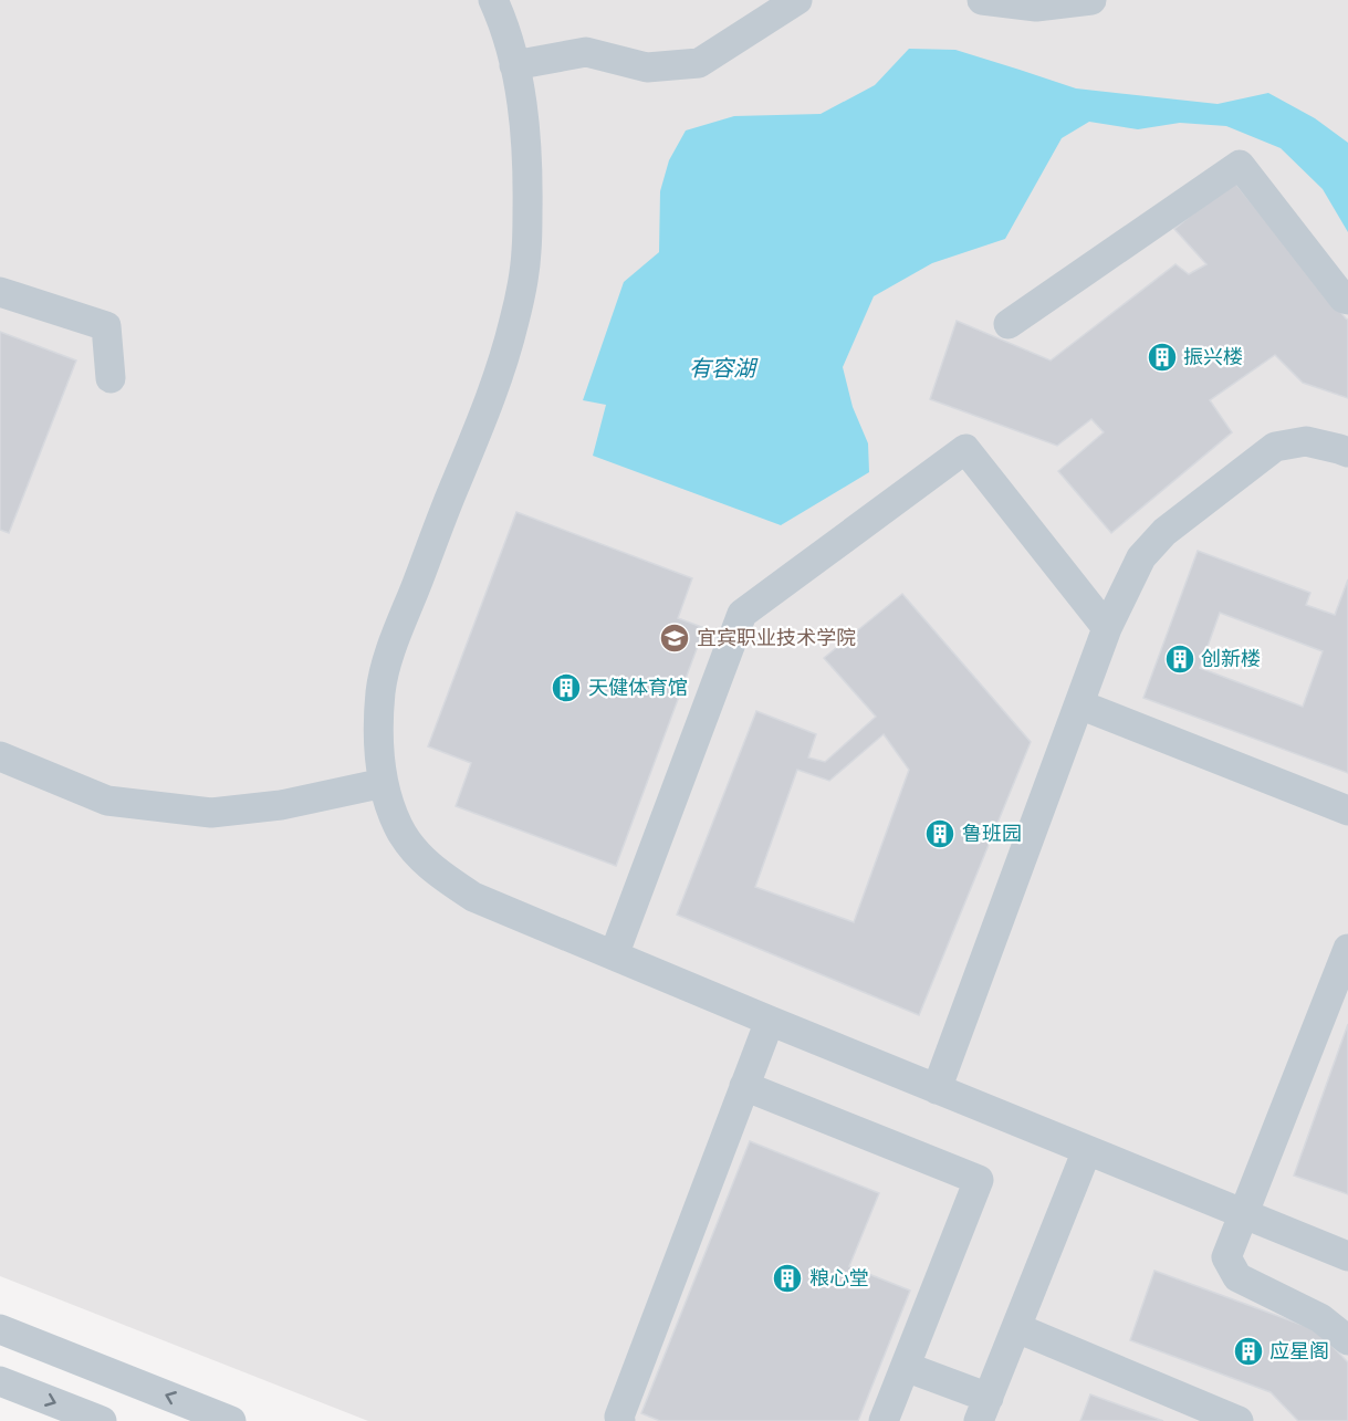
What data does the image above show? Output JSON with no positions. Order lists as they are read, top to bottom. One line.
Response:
{"water":["有容湖"],"places":{"building":["振兴楼","创新楼","天健体育馆","鲁班园","粮心堂","应星阁"],"school or university":["宜宾职业技术学院"]}}
